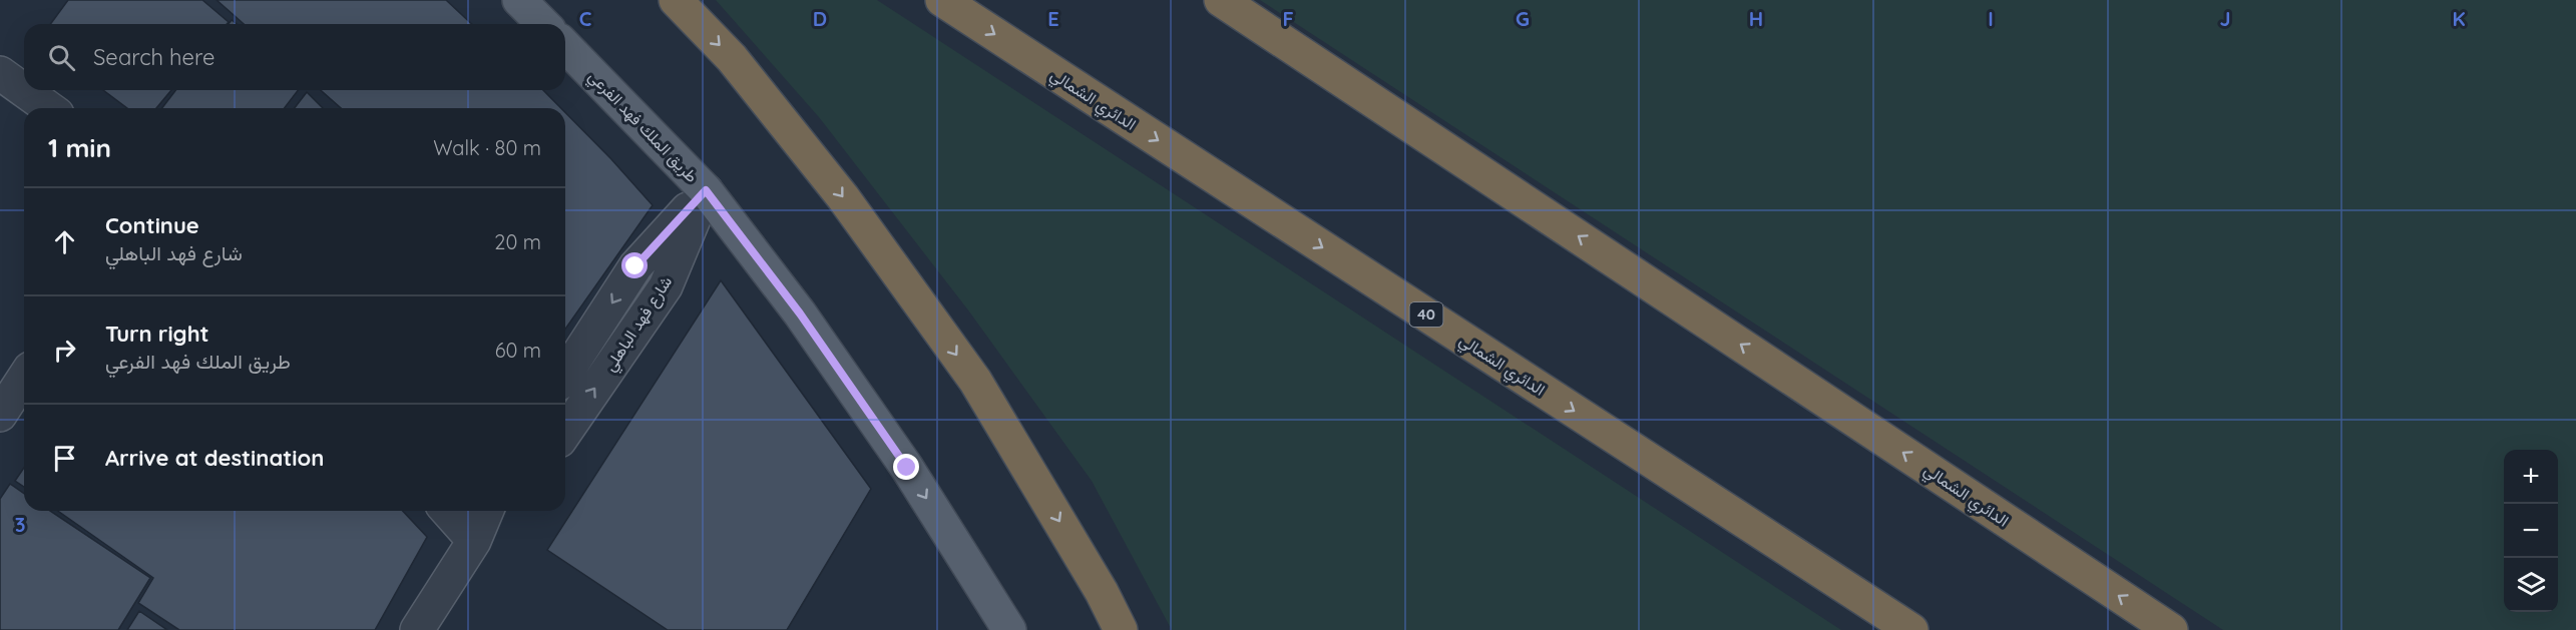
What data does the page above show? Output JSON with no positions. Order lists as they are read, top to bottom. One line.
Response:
{"streets":{"highway":["الدائري الشمالي","40"],"main road":["طريق الملك فهد الفرعي"],"street":["شارع فهد الباهلي"]},"crossings":[["طريق الملك فهد الفرعي","شارع فهد الباهلي"]],"one_way":["طريق الملك فهد الفرعي"],"page":{"search":"Search here","heading":["1 min","Walk · 80 m"],"list":[["Continue","شارع فهد الباهلي","20 m"],["Turn right","طريق الملك فهد الفرعي","60 m"],"Arrive at destination"],"map_buttons":["+","−"]},"grid":{"columns":["C","D","E","F","G","H","I","J","K"],"rows":["3"]}}
